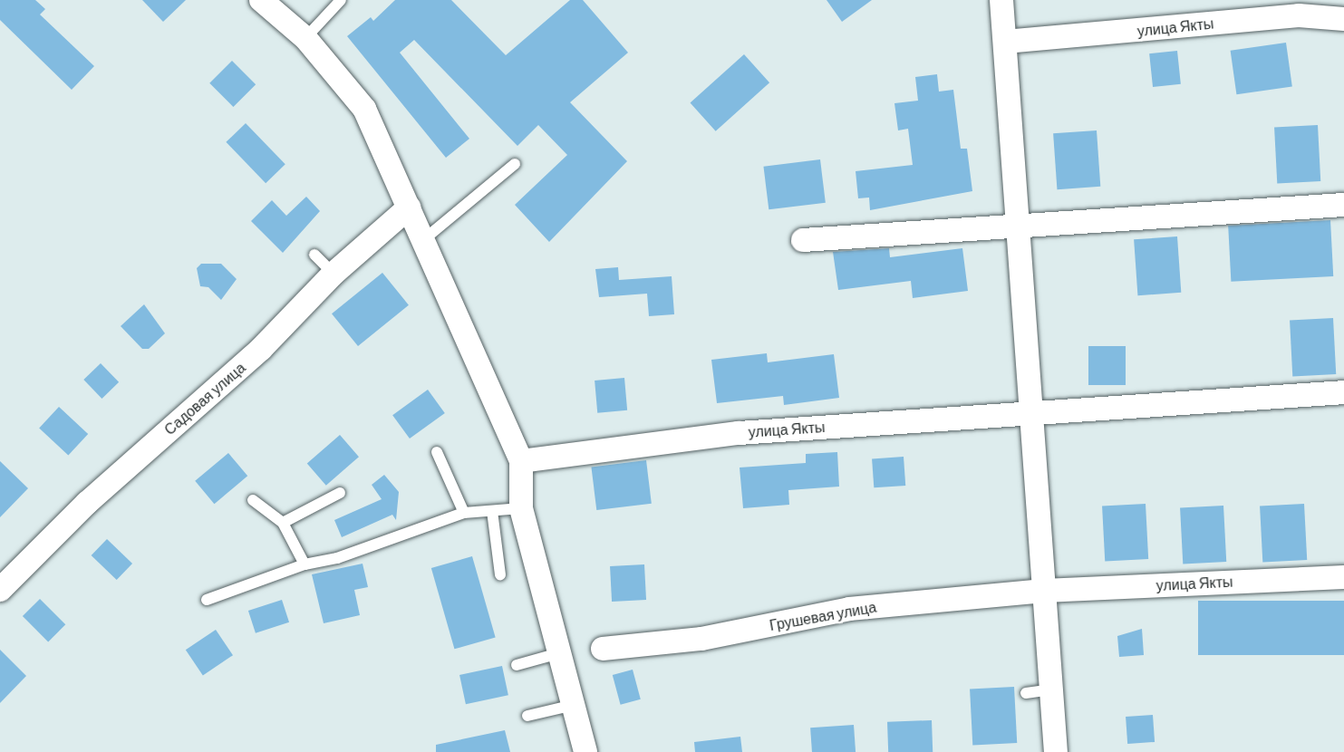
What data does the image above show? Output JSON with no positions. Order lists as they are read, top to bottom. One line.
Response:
{"streets":{"street":["улица Якты","Садовая улица","Грушевая улица"]},"crossings":[["улица Якты","Грушевая улица"]]}
